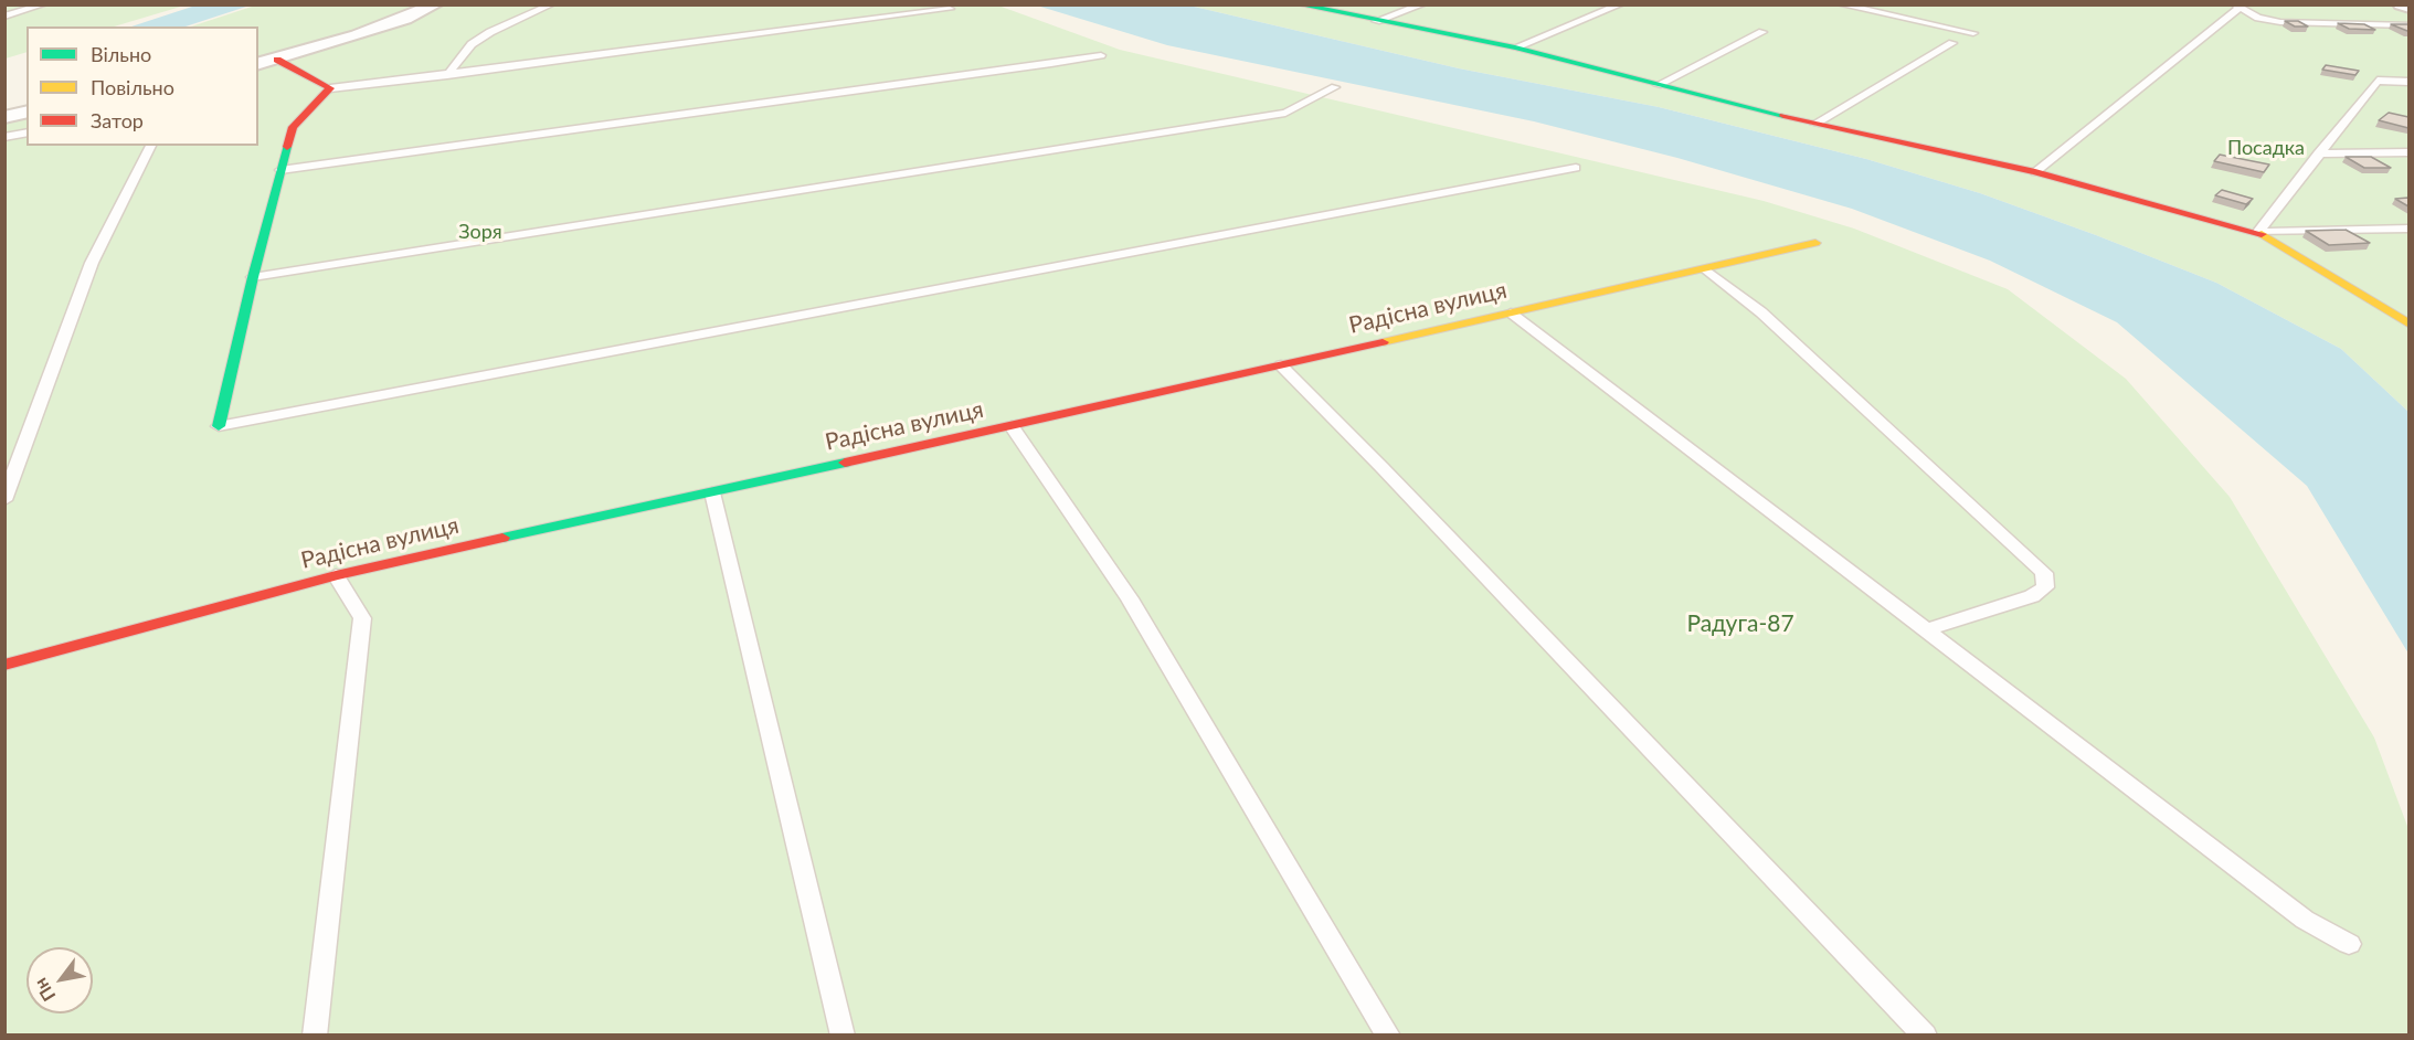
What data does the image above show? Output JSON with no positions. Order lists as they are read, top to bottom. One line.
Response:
{"streets":{"street":["Радісна вулиця"]},"parks":["Посадка","Зоря","Радуга-87"],"legend":["Вільно","Повільно","Затор"],"north":"bottom left"}
